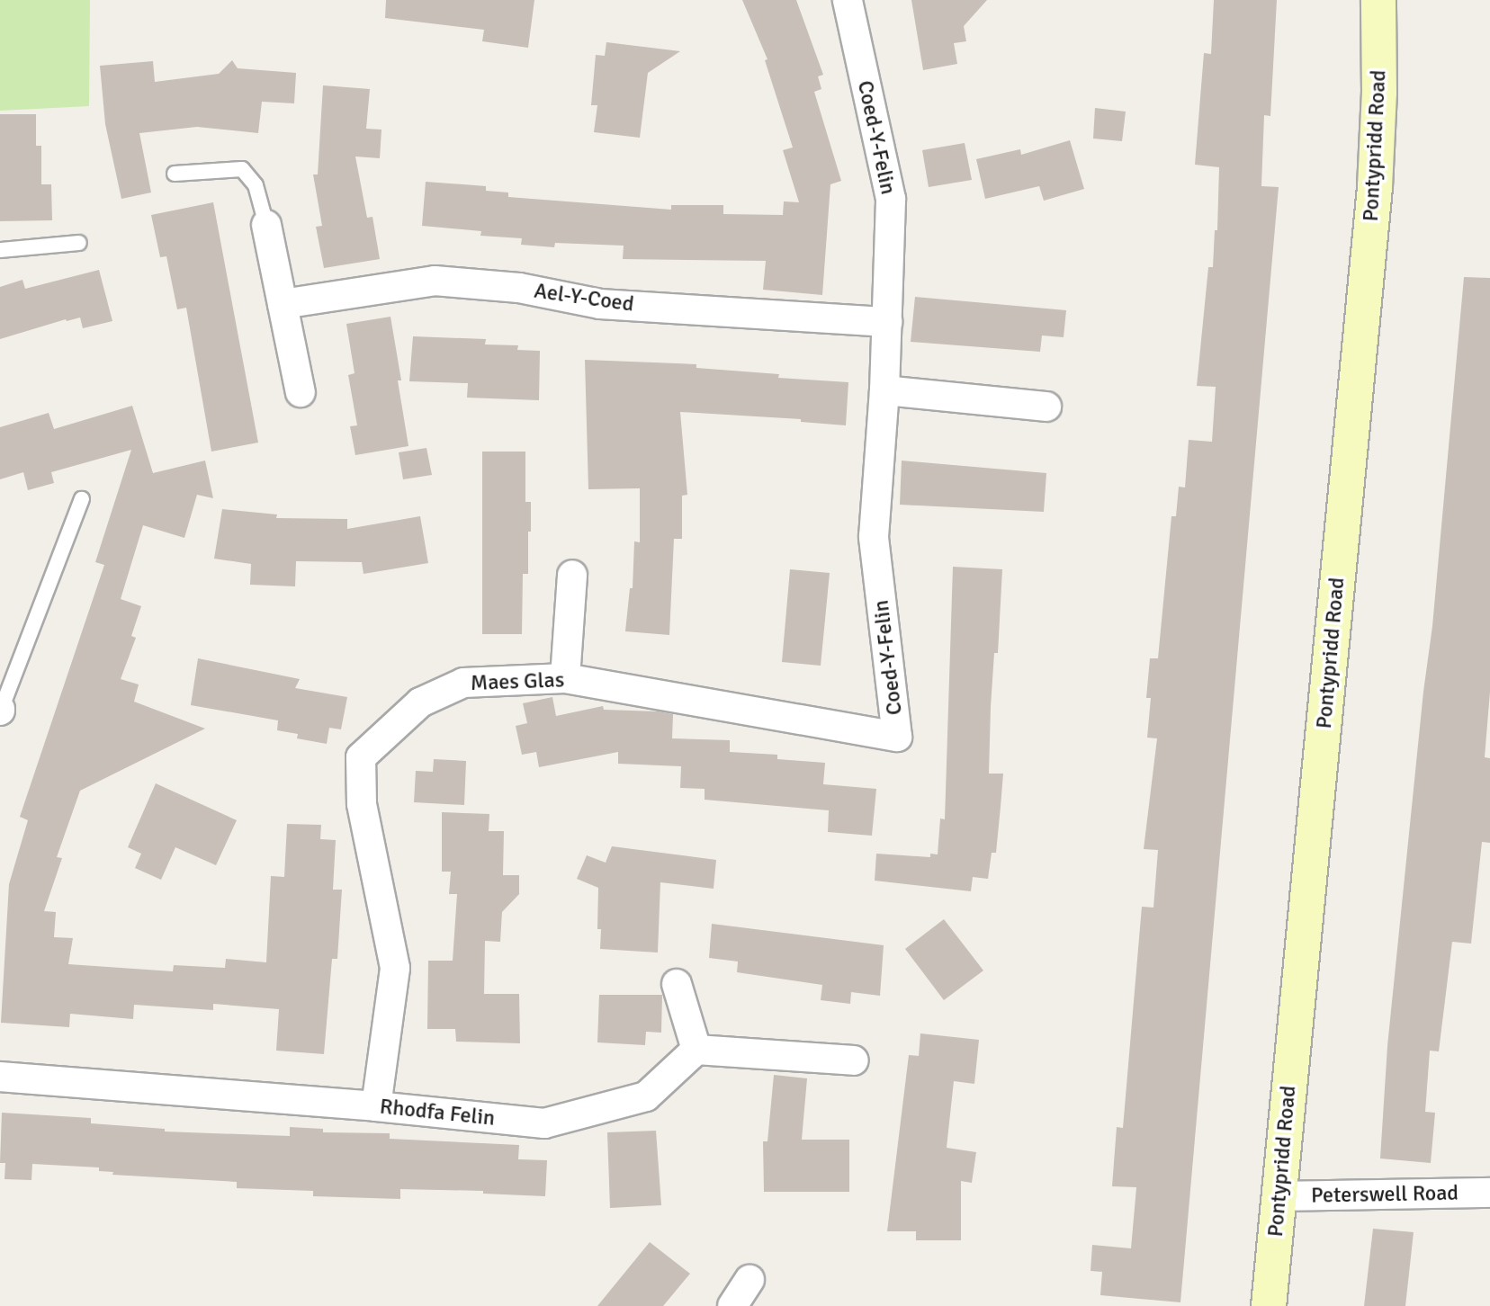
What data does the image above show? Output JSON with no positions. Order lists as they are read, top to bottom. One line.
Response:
{"streets":{"main road":["Pontypridd Road"],"street":["Coed-Y-Felin","Ael-Y-Coed","Maes Glas","Rhodfa Felin","Peterswell Road"]},"crossings":[["Coed-Y-Felin","Ael-Y-Coed"],["Coed-Y-Felin","Maes Glas"],["Pontypridd Road","Peterswell Road"],["Maes Glas","Rhodfa Felin"]]}
